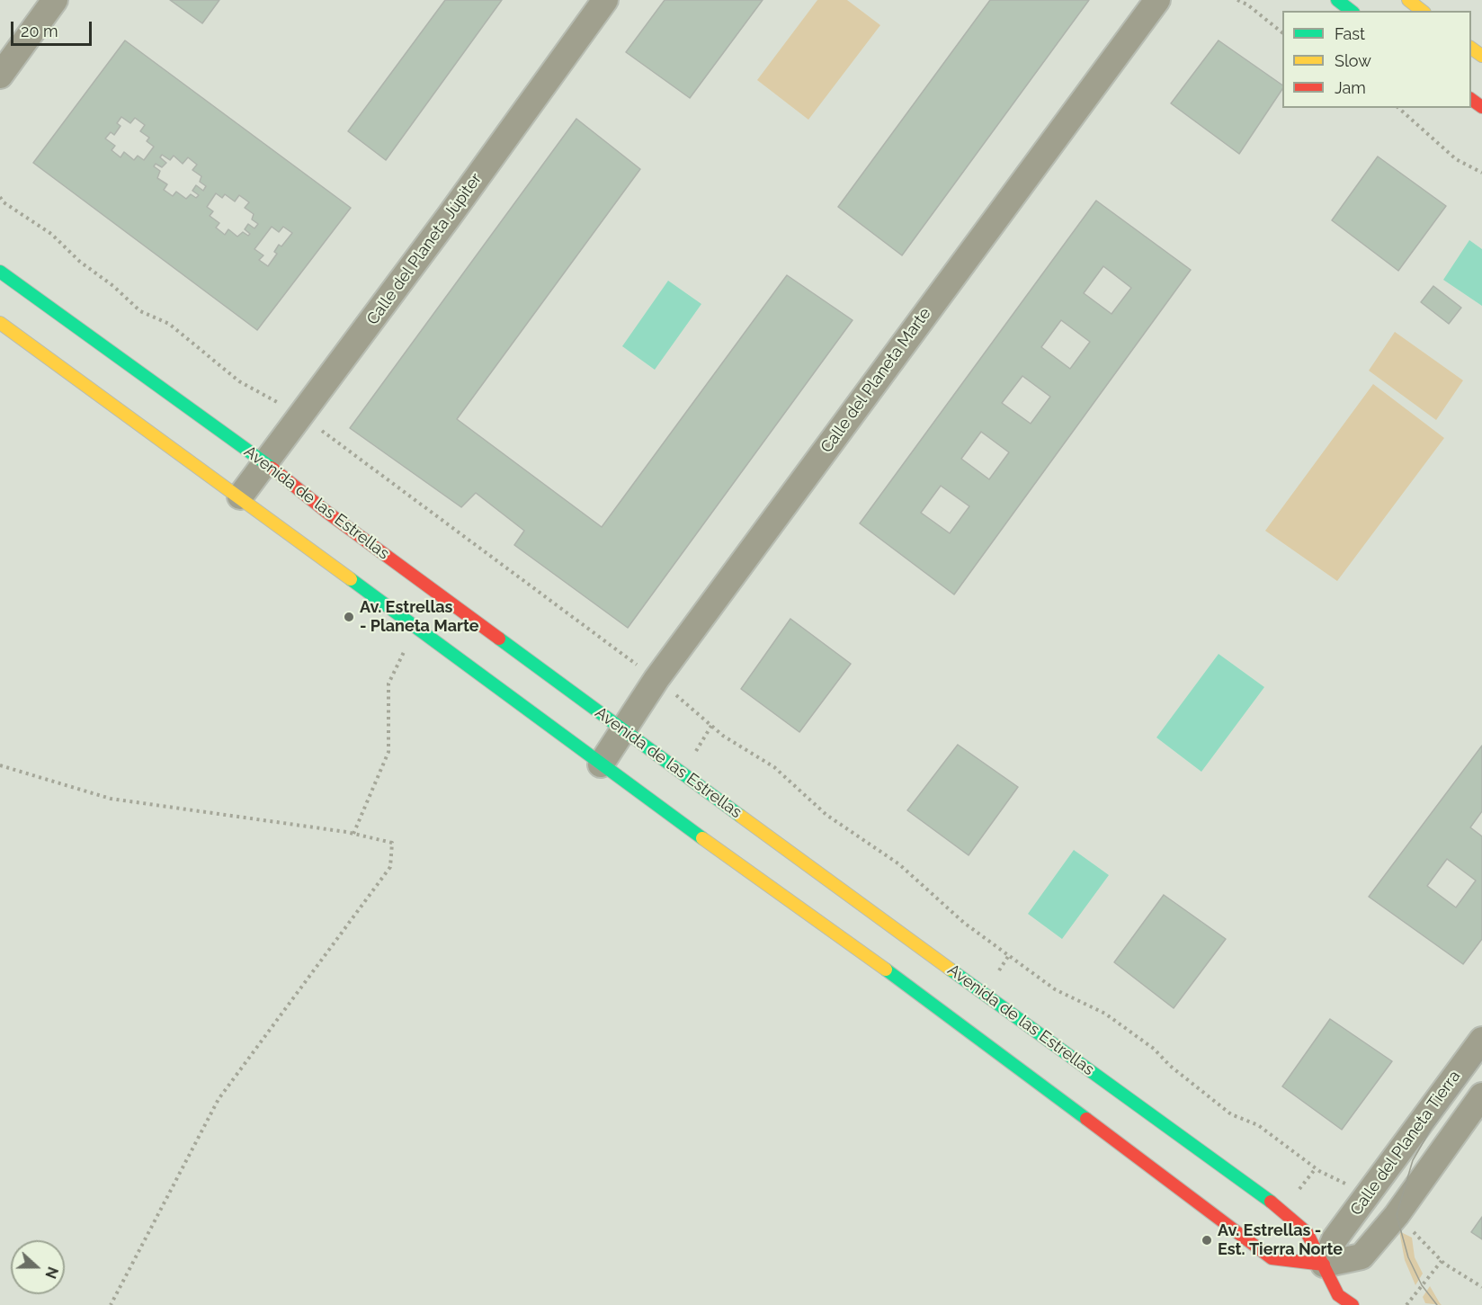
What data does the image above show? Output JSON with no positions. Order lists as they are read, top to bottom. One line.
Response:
{"streets":{"street":["Calle del Planeta Júpiter","Calle del Planeta Marte","Avenida de las Estrellas","Calle del Planeta Tierra"]},"crossings":[["Calle del Planeta Júpiter","Avenida de las Estrellas"],["Calle del Planeta Marte","Avenida de las Estrellas"],["Avenida de las Estrellas","Calle del Planeta Tierra"]],"places":["Av. Estrellas - Planeta Marte","Av. Estrellas - Est. Tierra Norte"],"legend":["Fast","Slow","Jam"],"scale_bar":"20 m","north":"right"}
